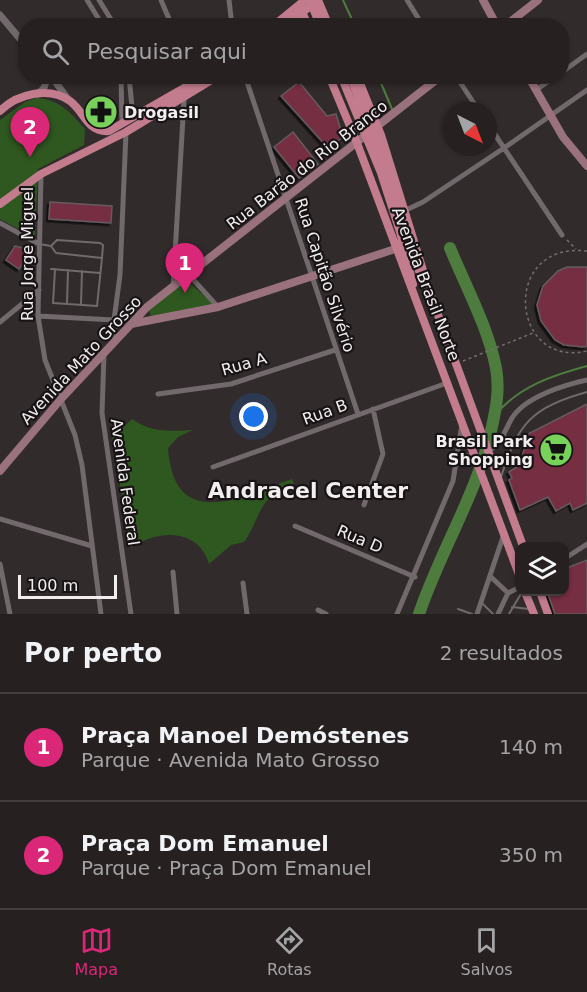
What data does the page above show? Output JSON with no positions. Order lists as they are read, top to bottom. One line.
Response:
{"streets":{"main road":["Rua Barão do Rio Branco","Avenida Brasil Norte","Avenida Mato Grosso"],"street":["Rua Jorge Miguel","Rua Capitão Silvério","Rua A","Rua B","Avenida Federal","Rua D"]},"crossings":[["Rua Barão do Rio Branco","Rua Capitão Silvério"],["Rua Barão do Rio Branco","Avenida Brasil Norte"],["Rua Barão do Rio Branco","Avenida Mato Grosso"],["Rua Jorge Miguel","Avenida Mato Grosso"],["Rua Capitão Silvério","Rua A"],["Rua Capitão Silvério","Rua B"],["Avenida Brasil Norte","Rua B"],["Avenida Mato Grosso","Avenida Federal"]],"districts":["Andracel Center"],"places":{"pharmacy":["Drogasil"],"supermarket":["Brasil Park Shopping"]},"scale_bar":"100 m","north":"bottom right","page":{"search":"Pesquisar aqui","pins":["2","1"],"scale":"100 m","heading":["Por perto","2 resultados"],"list":[{"mark":"1","name":"Praça Manoel Demóstenes","note":"Parque · Avenida Mato Grosso","value":"140 m"},{"mark":"2","name":"Praça Dom Emanuel","note":"Parque · Praça Dom Emanuel","value":"350 m"}],"nav":["Mapa","Rotas","Salvos"]}}
